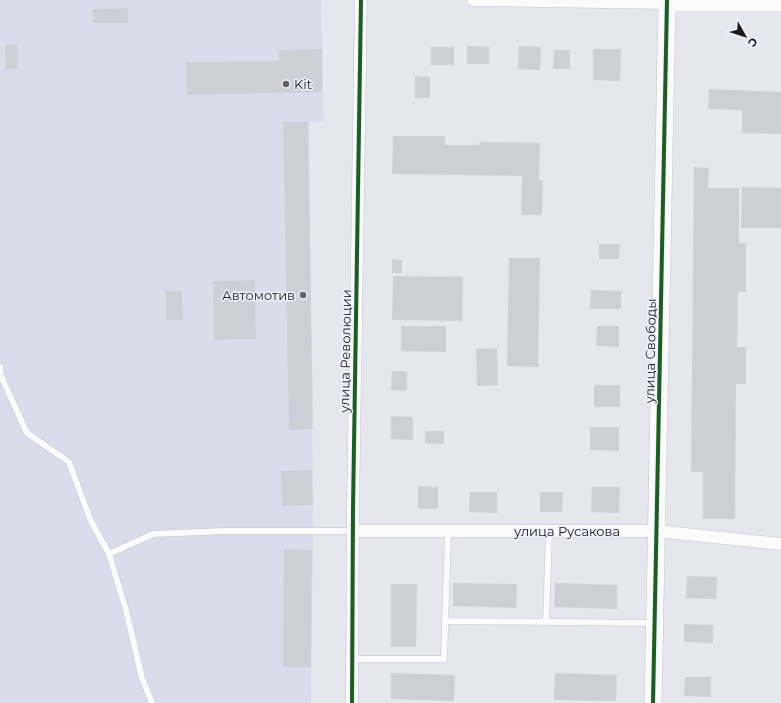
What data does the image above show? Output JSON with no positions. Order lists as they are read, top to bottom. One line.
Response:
{"streets":{"street":["улица Революции","улица Свободы","улица Русакова"]},"crossings":[["улица Революции","улица Русакова"],["улица Свободы","улица Русакова"]],"places":["Kit","Автомотив"],"north":"bottom right"}
